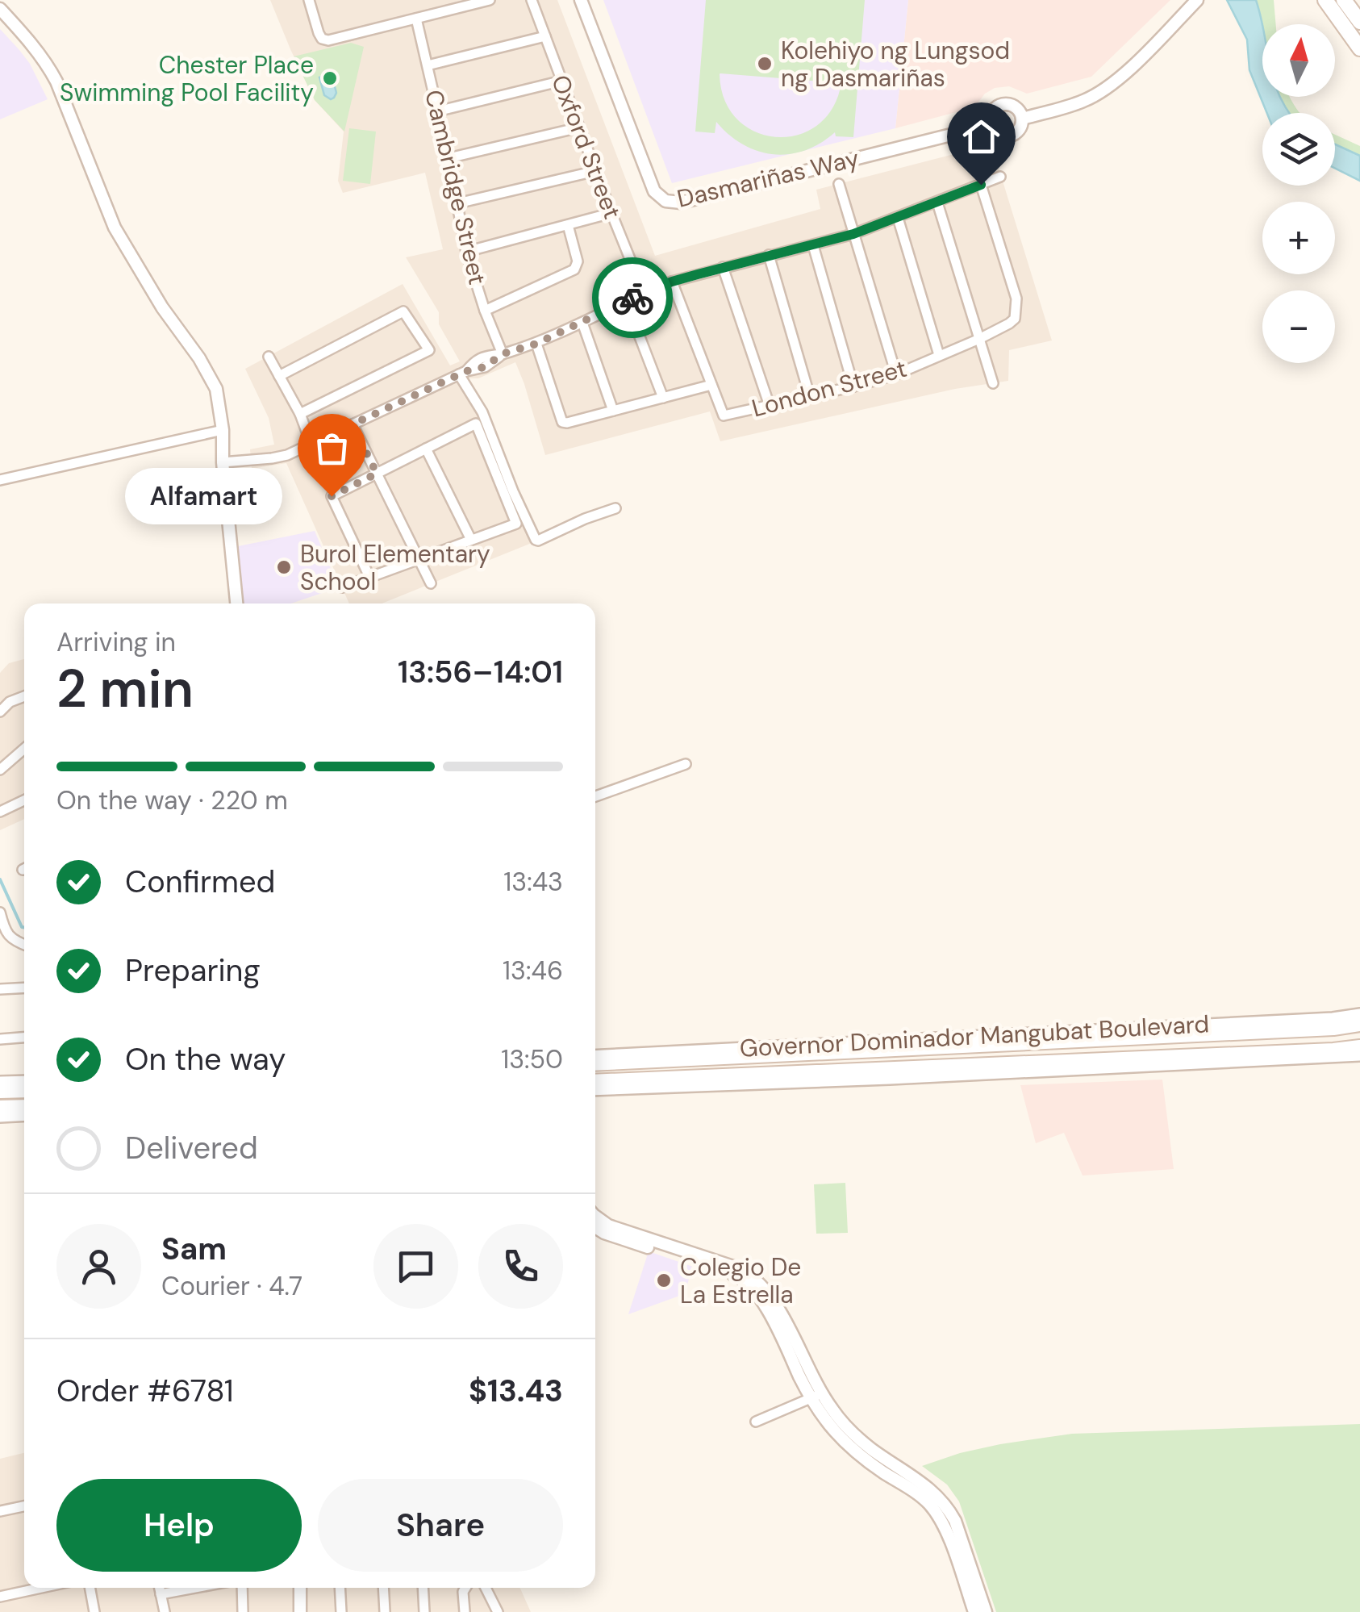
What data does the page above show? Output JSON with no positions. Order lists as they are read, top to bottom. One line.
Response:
{"streets":{"main road":["Governor Dominador Mangubat Boulevard"],"street":["Oxford Street","Dasmariñas Way","Cambridge Street","London Street"]},"places":["Kolehiyo ng Lungsod ng Dasmariñas","Chester Place Swimming Pool Facility","Alfamart","Burol Elementary School","Colegio De La Estrella"],"north":"top","page":{"map_buttons":["+","−"],"bubble":"Alfamart","heading":["2 min","Arriving in","13:56–14:01"],"panel":["Sam","Courier · 4.7","Order #6781","$13.43"],"bar":"On the way · 220 m","list":[["Confirmed","13:43"],["Preparing","13:46"],["On the way","13:50"],"Delivered"],"buttons":["Help","Share"]}}
